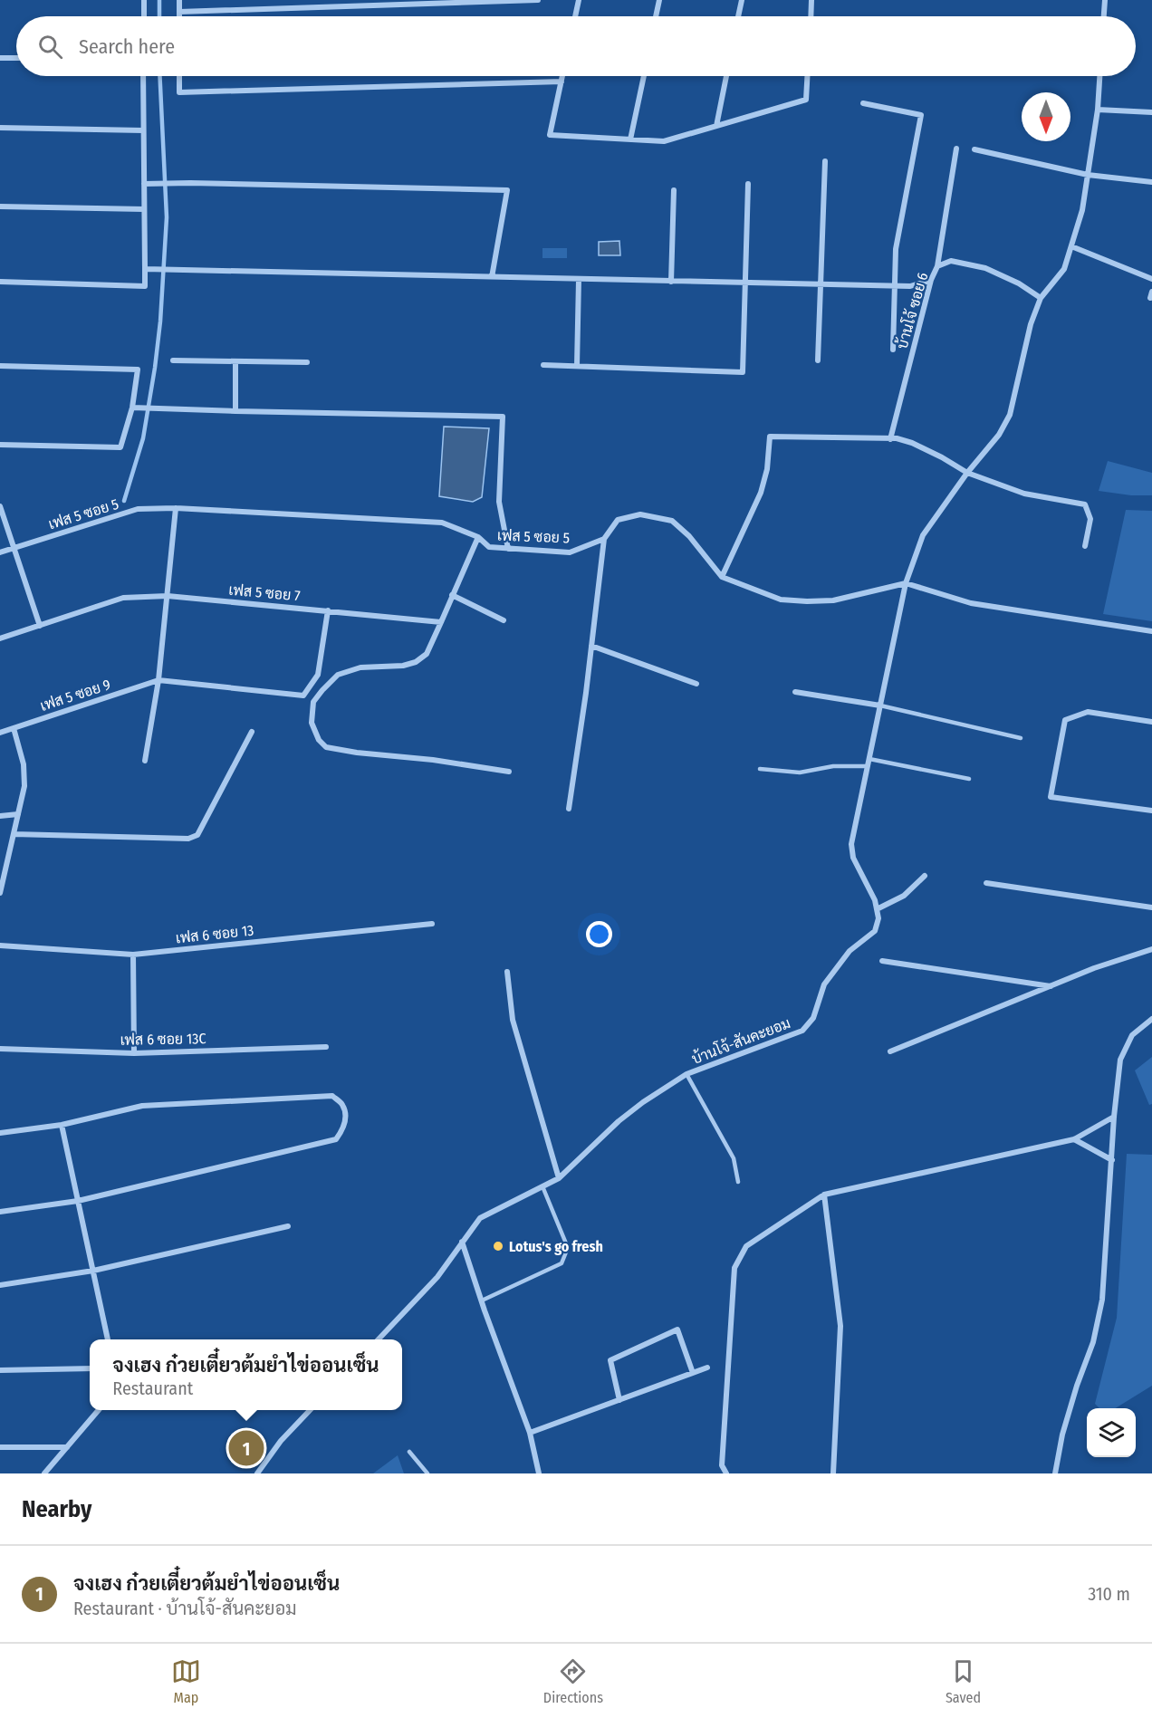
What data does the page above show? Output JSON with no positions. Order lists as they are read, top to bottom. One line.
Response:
{"streets":{"street":["บ้านโจ้ ซอย 6","เฟส 5 ซอย 5","เฟส 5 ซอย 7","เฟส 5 ซอย 9","เฟส 6 ซอย 13","เฟส 6 ซอย 13C","บ้านโจ้-สันคะยอม"]},"places":["Lotus's go fresh"],"north":"bottom","page":{"search":"Search here","popup":["จงเฮง ก๋วยเตี๋ยวต้มยำไข่ออนเซ็น","Restaurant"],"pins":"1","heading":"Nearby","list":[{"mark":"1","name":"จงเฮง ก๋วยเตี๋ยวต้มยำไข่ออนเซ็น","note":"Restaurant · บ้านโจ้-สันคะยอม","value":"310 m"}],"nav":["Map","Directions","Saved"]}}
